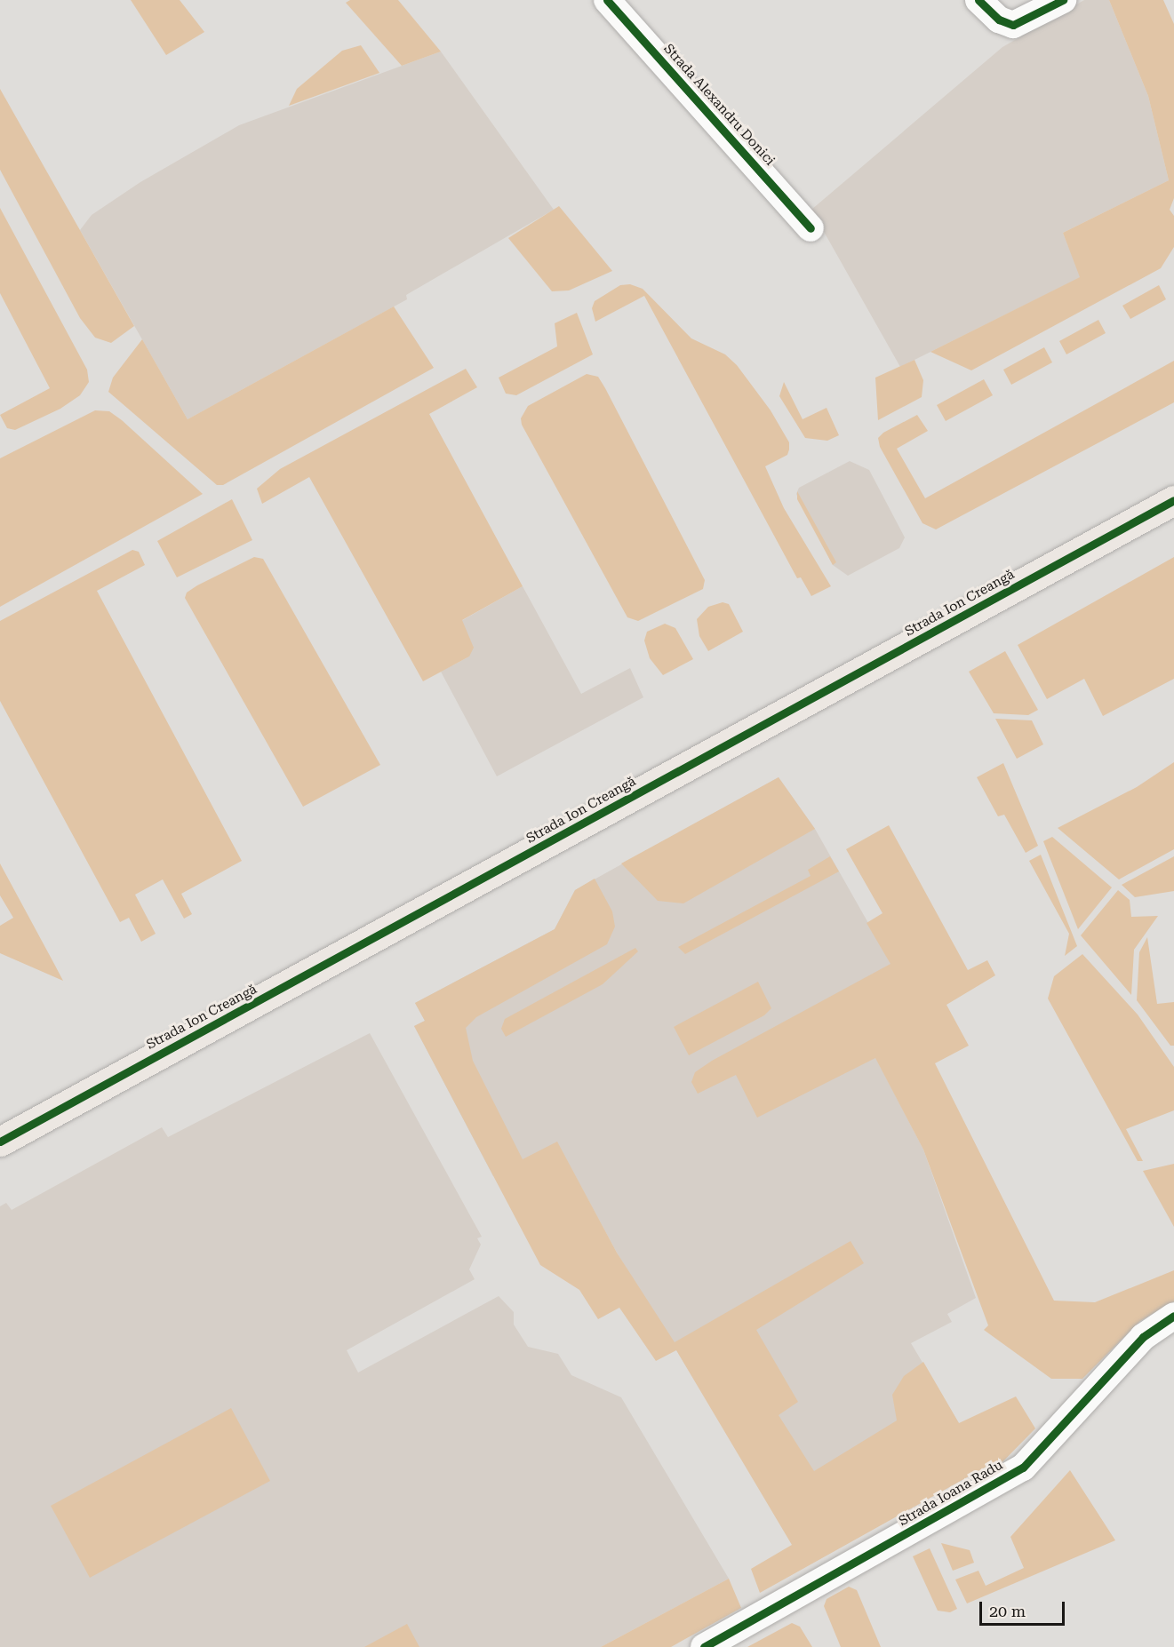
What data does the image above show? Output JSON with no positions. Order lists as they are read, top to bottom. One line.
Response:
{"streets":{"main road":["Strada Ion Creangă"],"street":["Strada Alexandru Donici","Strada Ioana Radu"]},"scale_bar":"20 m"}
